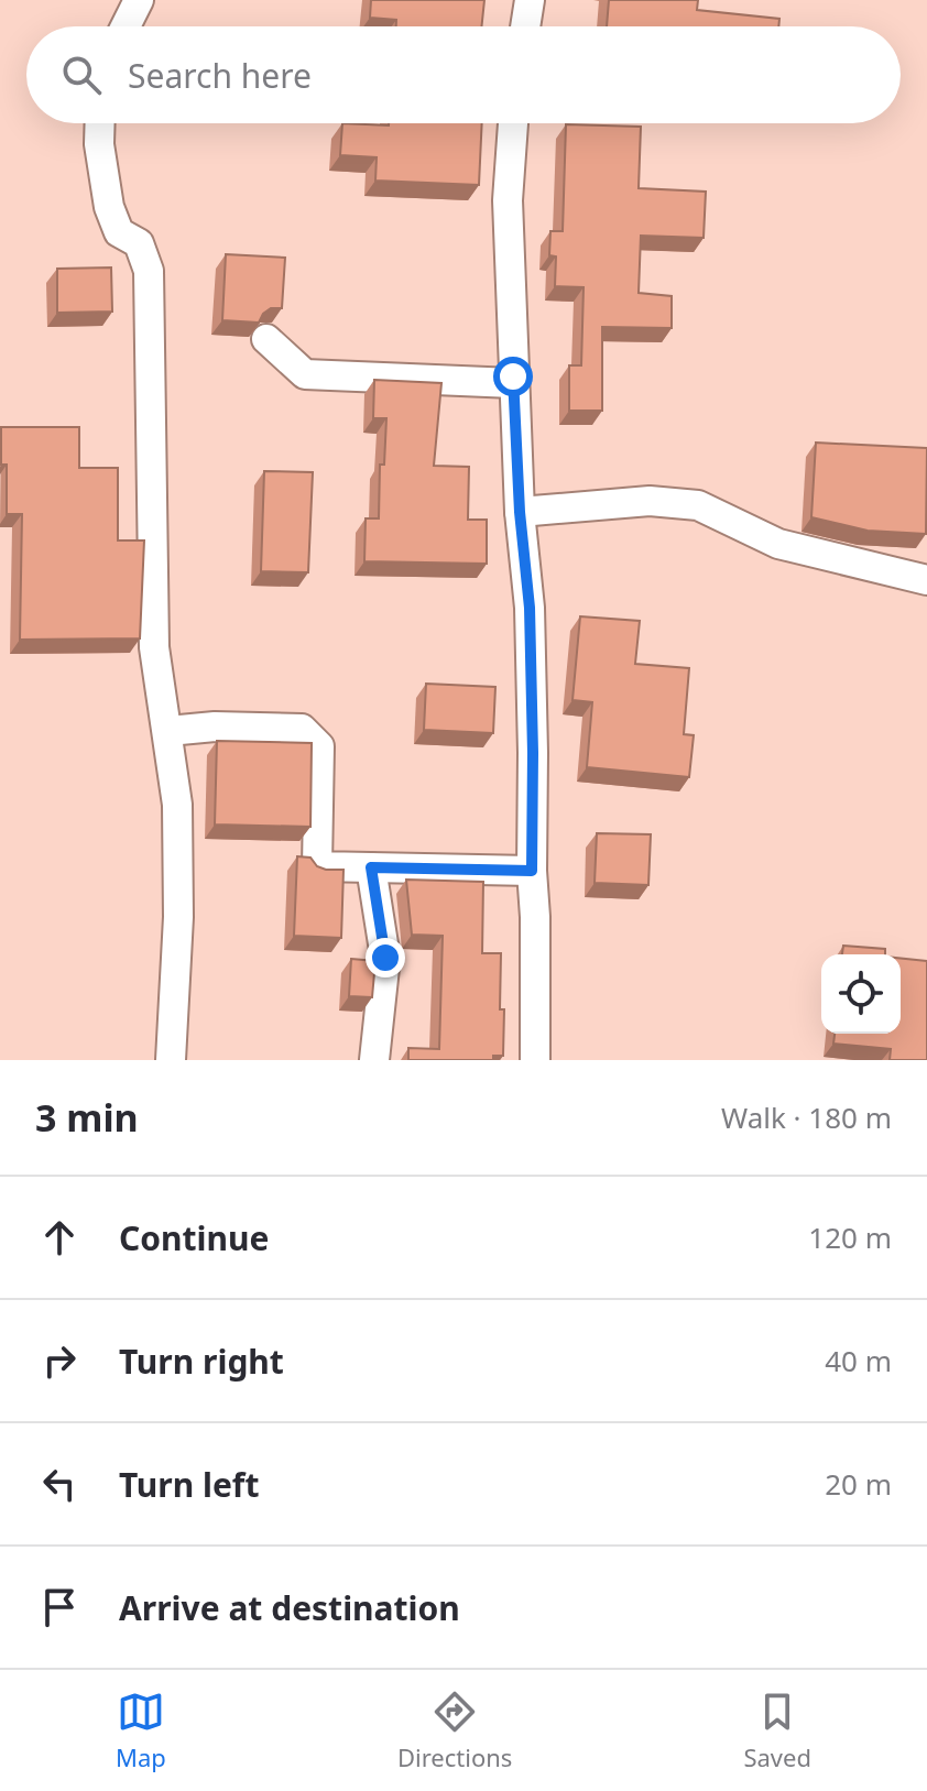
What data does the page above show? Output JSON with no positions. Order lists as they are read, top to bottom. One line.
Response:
{"page":{"search":"Search here","heading":["3 min","Walk · 180 m"],"list":[["Continue","120 m"],["Turn right","40 m"],["Turn left","20 m"],"Arrive at destination"],"nav":["Map","Directions","Saved"]}}
